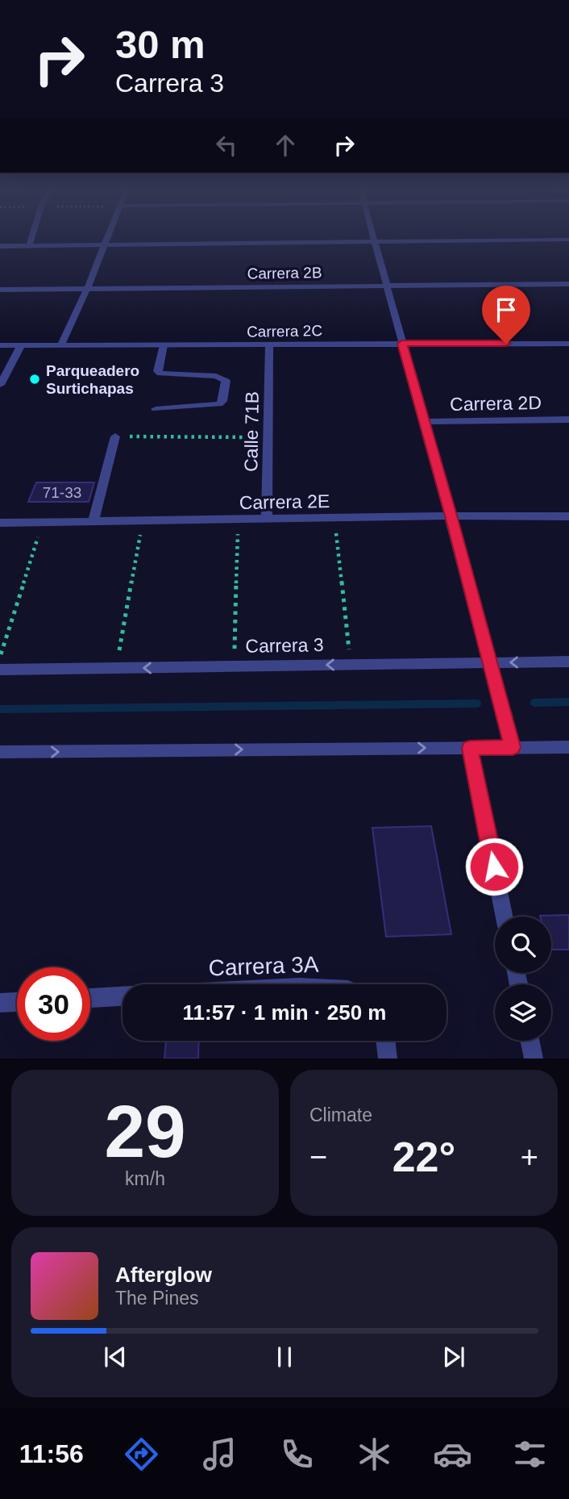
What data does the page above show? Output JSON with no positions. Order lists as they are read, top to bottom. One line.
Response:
{"streets":{"street":["Carrera 2B","Carrera 2C","Carrera 2D","Calle 71B","Carrera 2E","Carrera 3"]},"crossings":[["Carrera 2C","Calle 71B"],["Calle 71B","Carrera 2E"]],"places":["Parqueadero Surtichapas"],"house_numbers":["71-33"],"page":{"turn":["30 m","Carrera 3"],"limit":"30","trip":"11:57 · 1 min · 250 m","tile":[["29","km/h"],"Climate"],"heat":["−","22°","+"],"song":["Afterglow","The Pines"],"tabs":"11:56"}}
